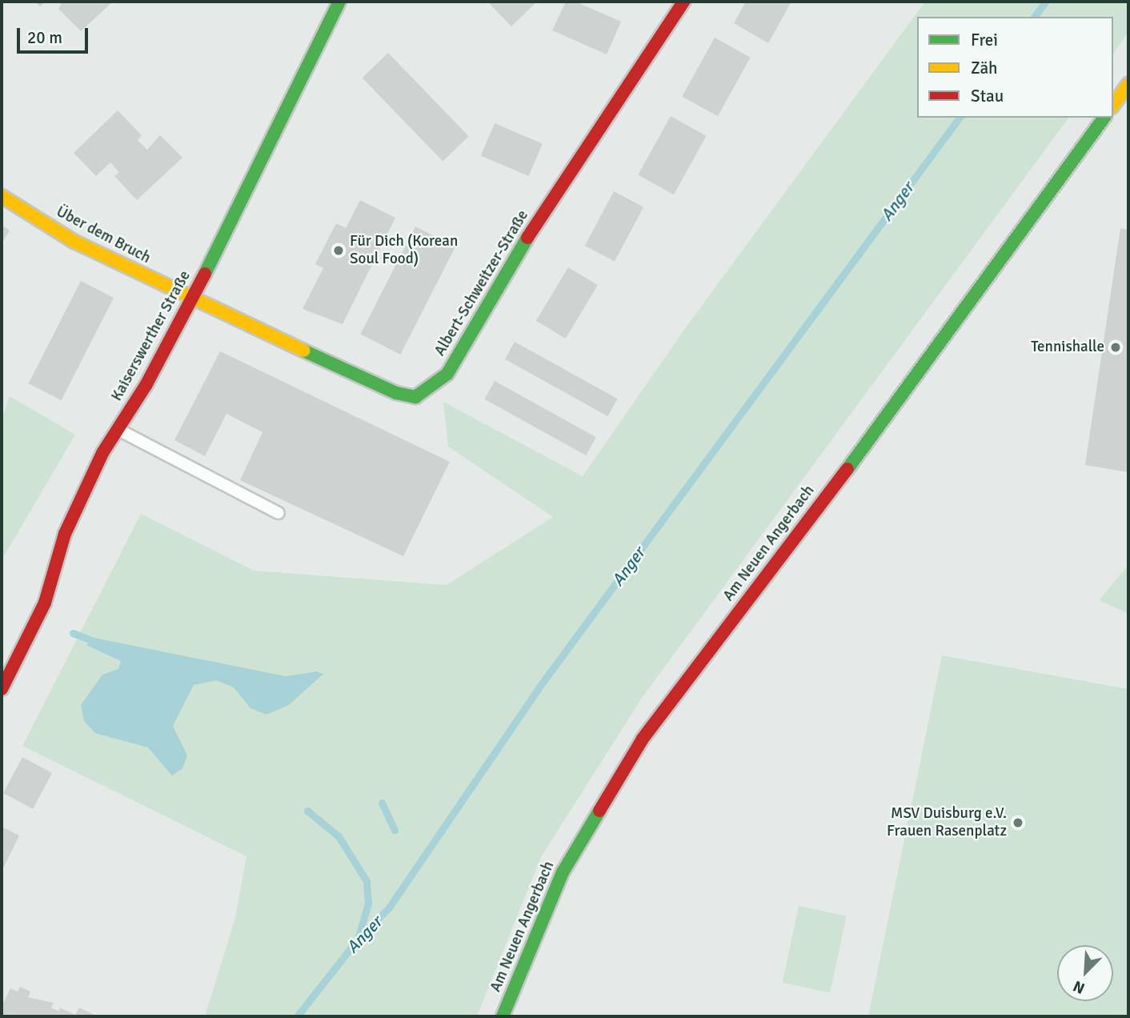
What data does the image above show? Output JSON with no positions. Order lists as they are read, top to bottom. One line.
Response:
{"streets":{"street":["Über dem Bruch","Albert-Schweitzer-Straße","Kaiserswerther Straße","Am Neuen Angerbach"]},"crossings":[["Über dem Bruch","Albert-Schweitzer-Straße"],["Über dem Bruch","Kaiserswerther Straße"],["Albert-Schweitzer-Straße","Kaiserswerther Straße"]],"water":["Anger"],"places":["Für Dich (Korean Soul Food)","Tennishalle","MSV Duisburg e.V. Frauen Rasenplatz"],"legend":["Frei","Zäh","Stau"],"scale_bar":"20 m","north":"bottom left"}
